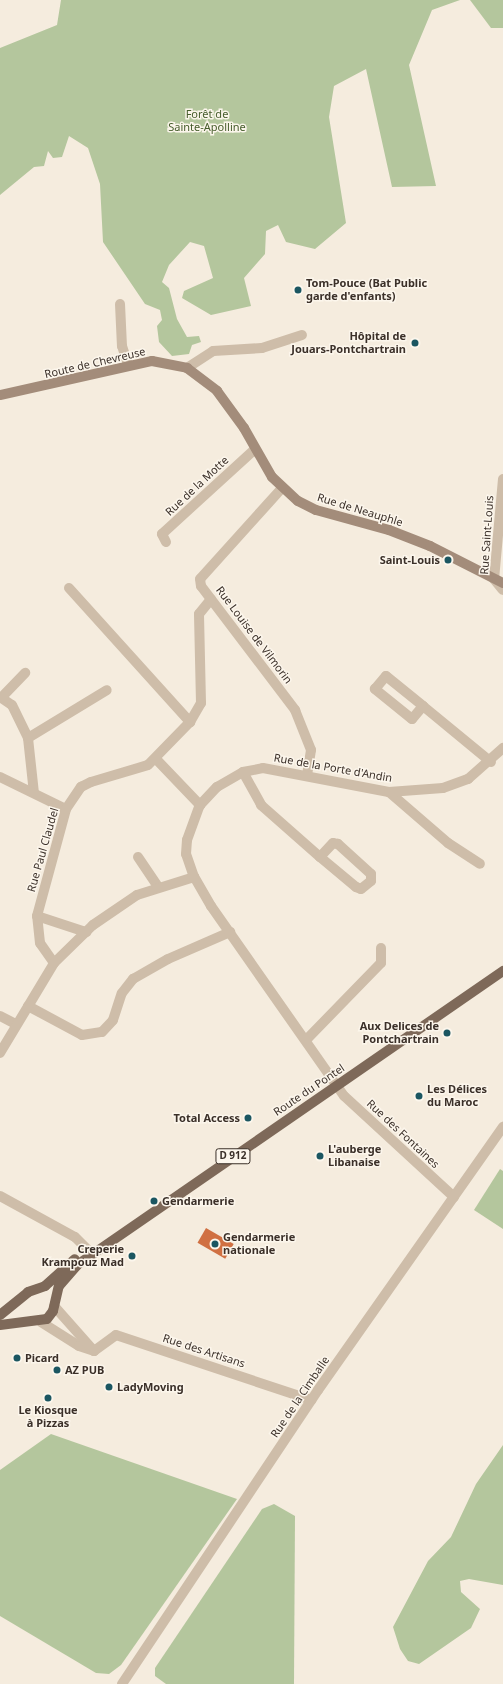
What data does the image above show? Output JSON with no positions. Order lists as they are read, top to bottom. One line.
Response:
{"streets":{"main road":["Route du Pontel","D 912"],"street":["Route de Chevreuse","Rue de la Motte","Rue de Neauphle","Rue Saint-Louis","Rue Louise de Vilmorin","Rue de la Porte d'Andin","Rue Paul Claudel","Rue des Fontaines","Rue des Artisans","Rue de la Cimballe"]},"crossings":[["Route de Chevreuse","Rue de Neauphle"],["Rue de la Motte","Rue de Neauphle"],["Rue de Neauphle","Rue Saint-Louis"],["Rue de Neauphle","Rue Louise de Vilmorin"],["Rue Louise de Vilmorin","Rue de la Porte d'Andin"],["Rue Louise de Vilmorin","Rue Paul Claudel"],["Rue de la Porte d'Andin","Route du Pontel"],["Rue de la Porte d'Andin","Rue des Fontaines"],["Route du Pontel","Rue des Fontaines"],["Rue des Fontaines","Rue de la Cimballe"],["Rue des Artisans","Rue de la Cimballe"]],"parks":["Forêt de Sainte-Apolline"],"places":["Tom-Pouce (Bat Public garde d'enfants)","Hôpital de Jouars-Pontchartrain","Saint-Louis","Aux Delices de Pontchartrain","Les Délices du Maroc","Total Access","L'auberge Libanaise","Gendarmerie","Gendarmerie nationale","Creperie Krampouz Mad","Picard","AZ PUB","LadyMoving","Le Kiosque à Pizzas"]}
